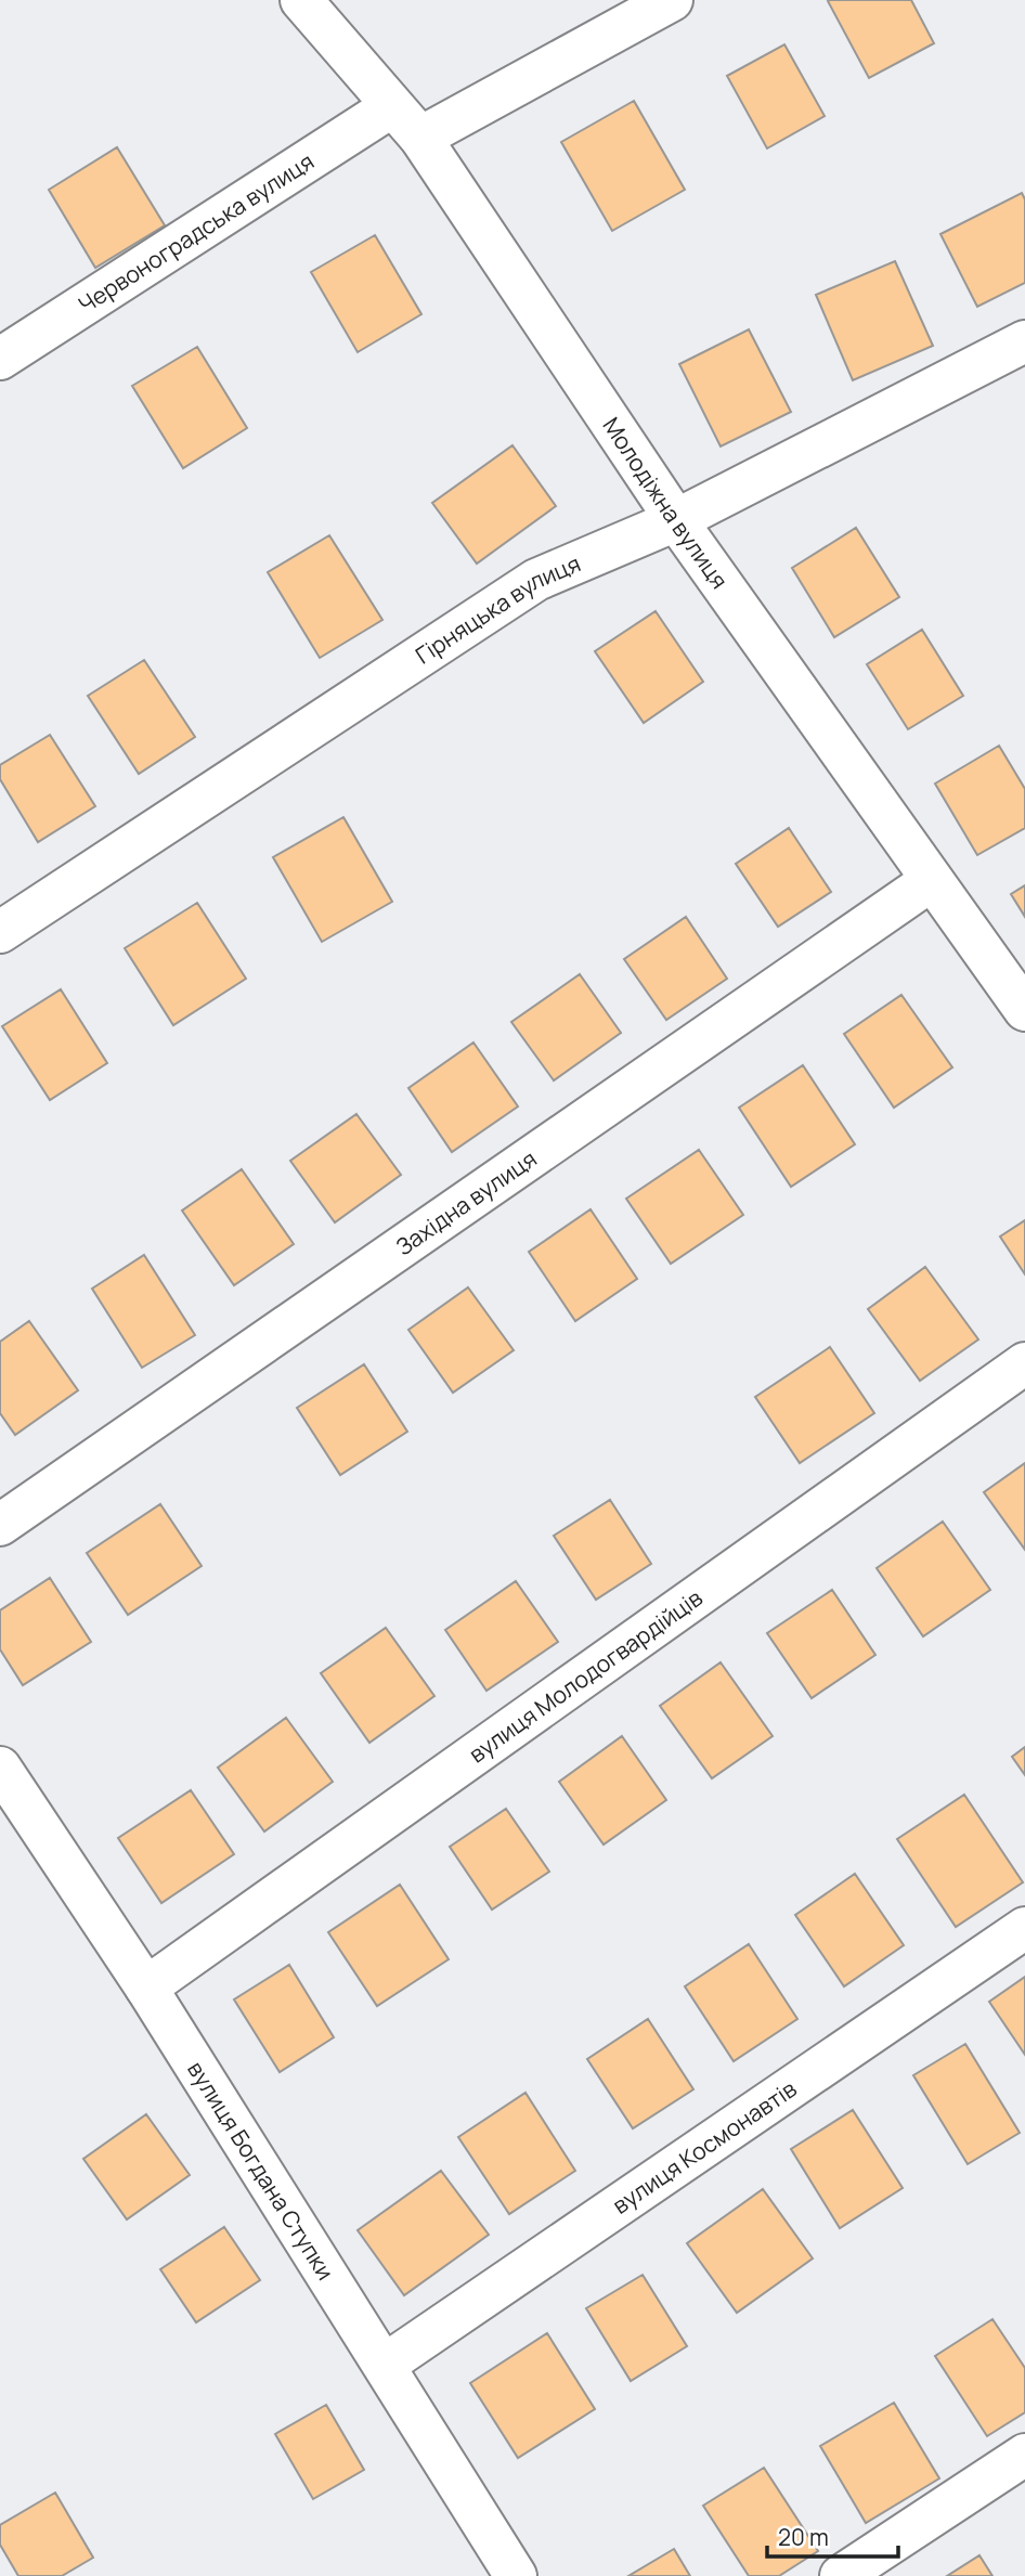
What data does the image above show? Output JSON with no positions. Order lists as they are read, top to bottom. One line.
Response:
{"streets":{"street":["Червоноградська вулиця","Молодіжна вулиця","Гірняцька вулиця","Західна вулиця","вулиця Молодогвардійців","вулиця Космонавтів","вулиця Богдана Ступки"]},"crossings":[["Червоноградська вулиця","Молодіжна вулиця"],["Молодіжна вулиця","Гірняцька вулиця"],["Молодіжна вулиця","Західна вулиця"],["вулиця Молодогвардійців","вулиця Богдана Ступки"],["вулиця Космонавтів","вулиця Богдана Ступки"]],"scale_bar":"20 m"}
